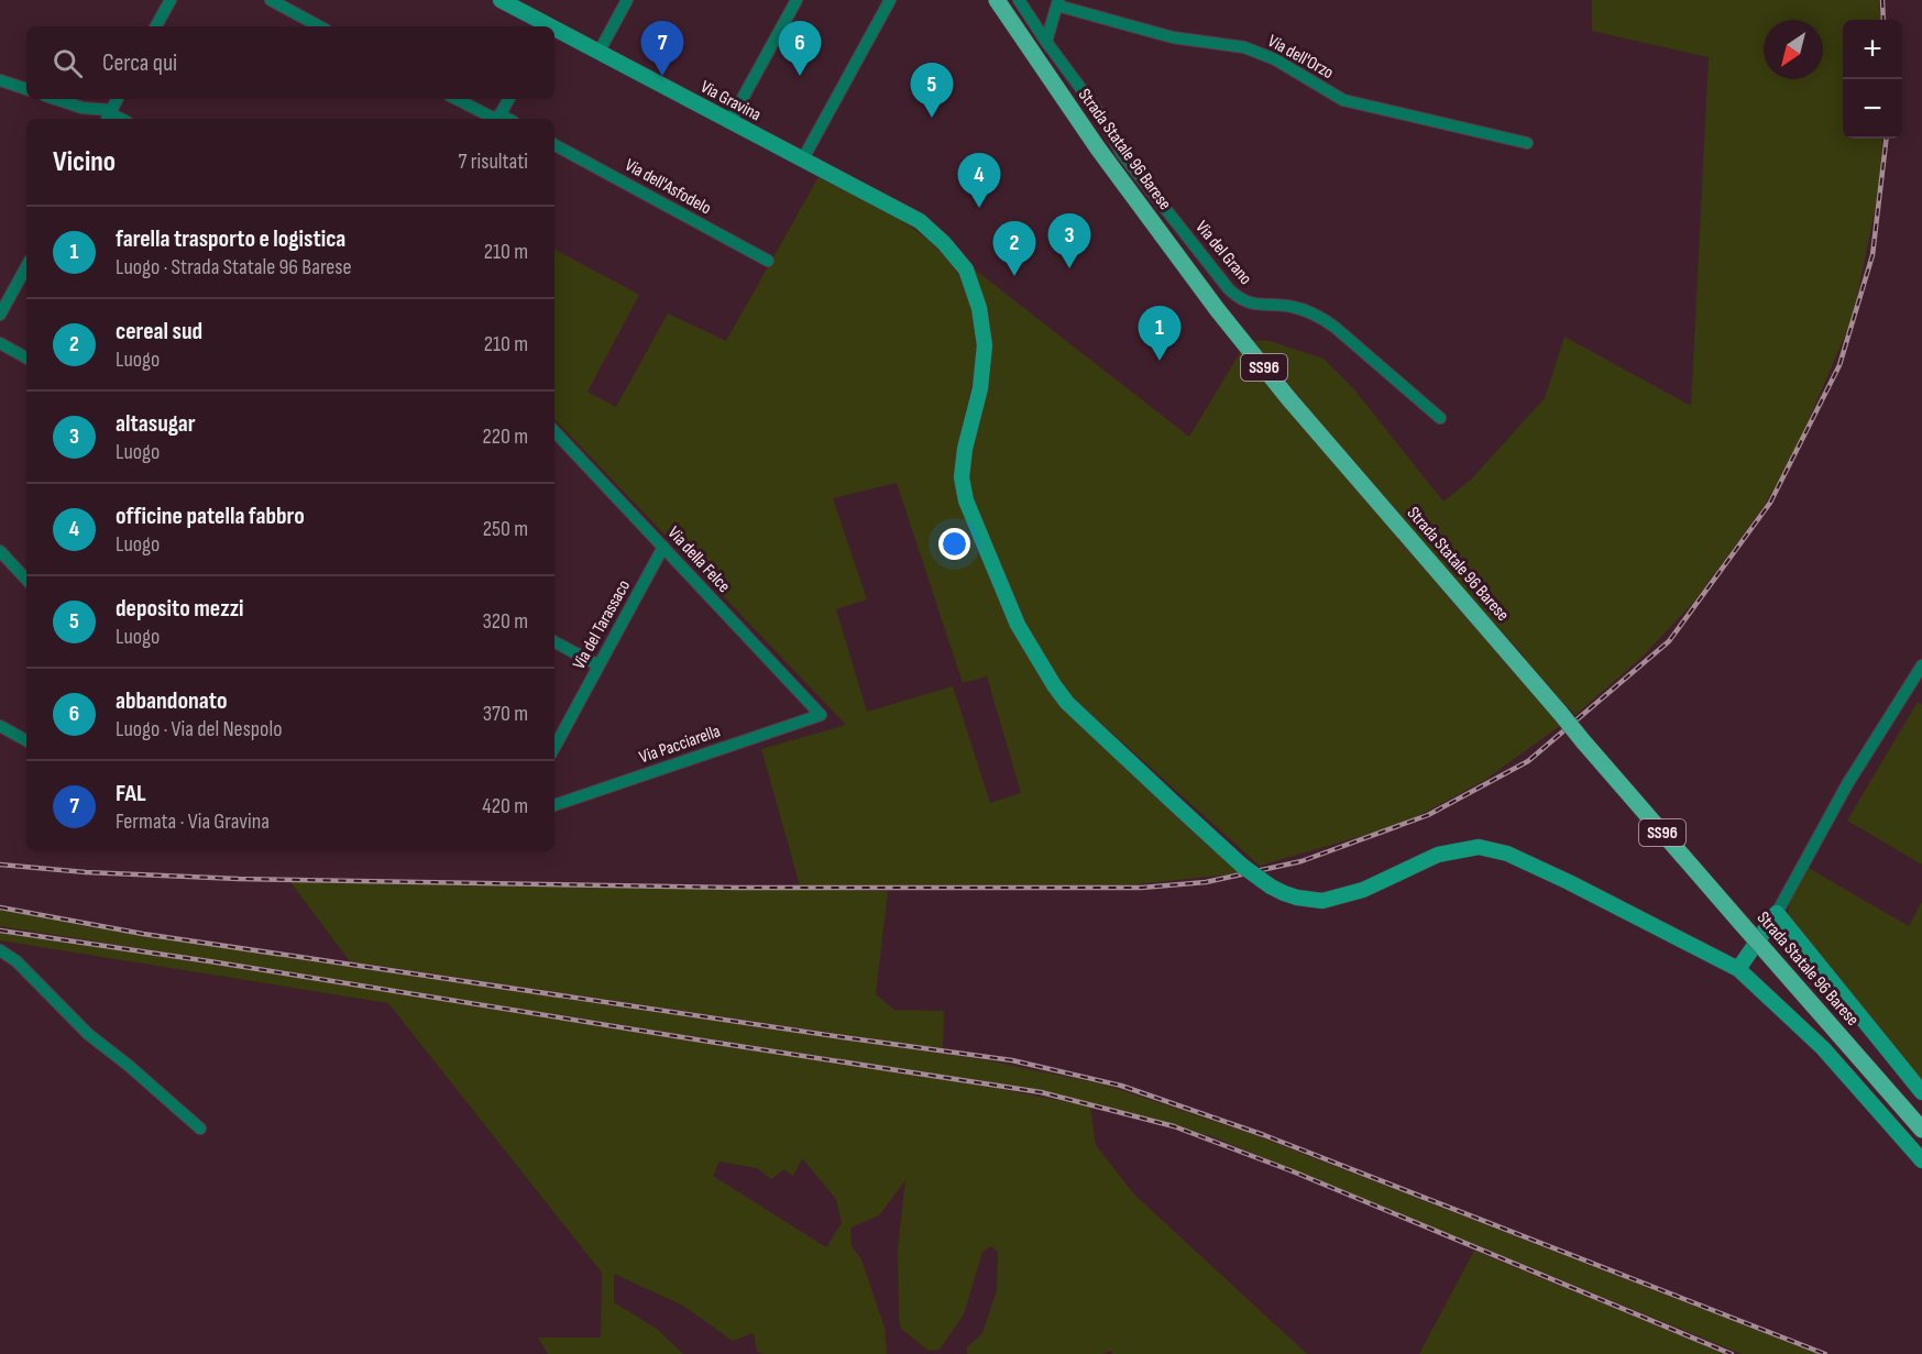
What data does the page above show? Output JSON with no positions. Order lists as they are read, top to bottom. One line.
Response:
{"streets":{"main road":["Via Gravina","Strada Statale 96 Barese","SS96"],"street":["Via dell'Orzo","Via dell'Asfodelo","Via del Grano","Via della Felce","Via del Tarassaco","Via Pacciarella"]},"crossings":[["Via della Felce","Via del Tarassaco"],["Via della Felce","Via Pacciarella"]],"north":"bottom left","page":{"map_buttons":["+","−"],"pins":["6","7","5","4","3","2","1"],"search":"Cerca qui","heading":["Vicino","7 risultati"],"list":[{"mark":"1","name":"farella trasporto e logistica","note":"Luogo · Strada Statale 96 Barese","value":"210 m"},{"mark":"2","name":"cereal sud","note":"Luogo","value":"210 m"},{"mark":"3","name":"altasugar","note":"Luogo","value":"220 m"},{"mark":"4","name":"officine patella fabbro","note":"Luogo","value":"250 m"},{"mark":"5","name":"deposito mezzi","note":"Luogo","value":"320 m"},{"mark":"6","name":"abbandonato","note":"Luogo · Via del Nespolo","value":"370 m"},{"mark":"7","name":"FAL","note":"Fermata · Via Gravina","value":"420 m"}]}}
